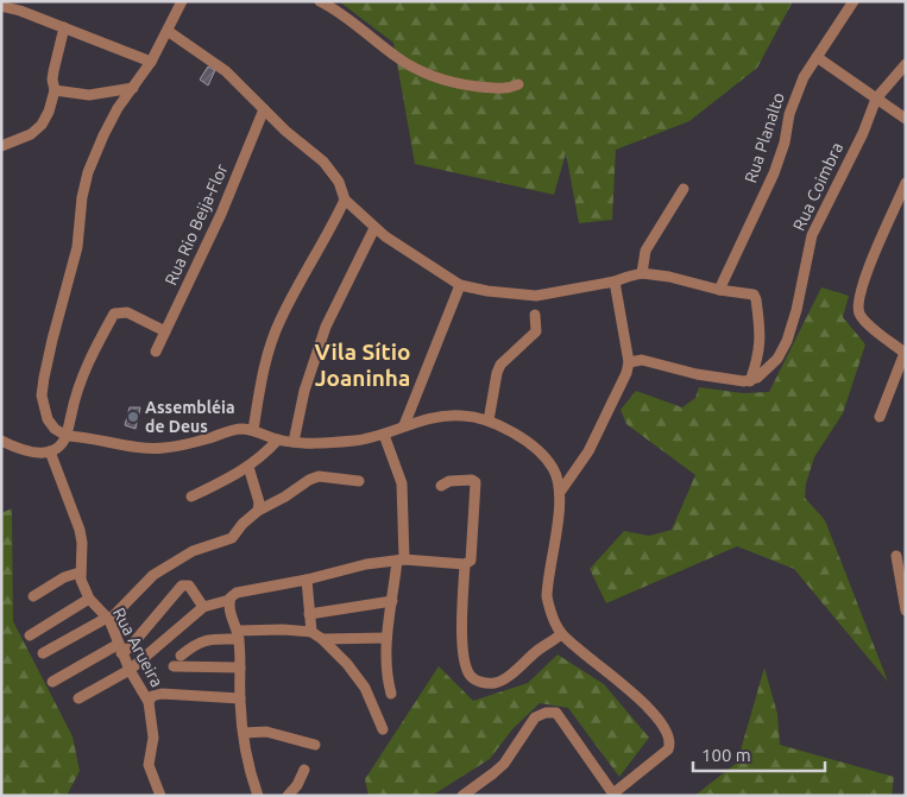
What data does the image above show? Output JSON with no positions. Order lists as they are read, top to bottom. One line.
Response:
{"streets":{"street":["Rua Planalto","Rua Coimbra","Rua Rio Beija-Flor","Rua Arueira"]},"districts":["Vila Sítio Joaninha"],"places":["Assembléia de Deus"],"scale_bar":"100 m"}
